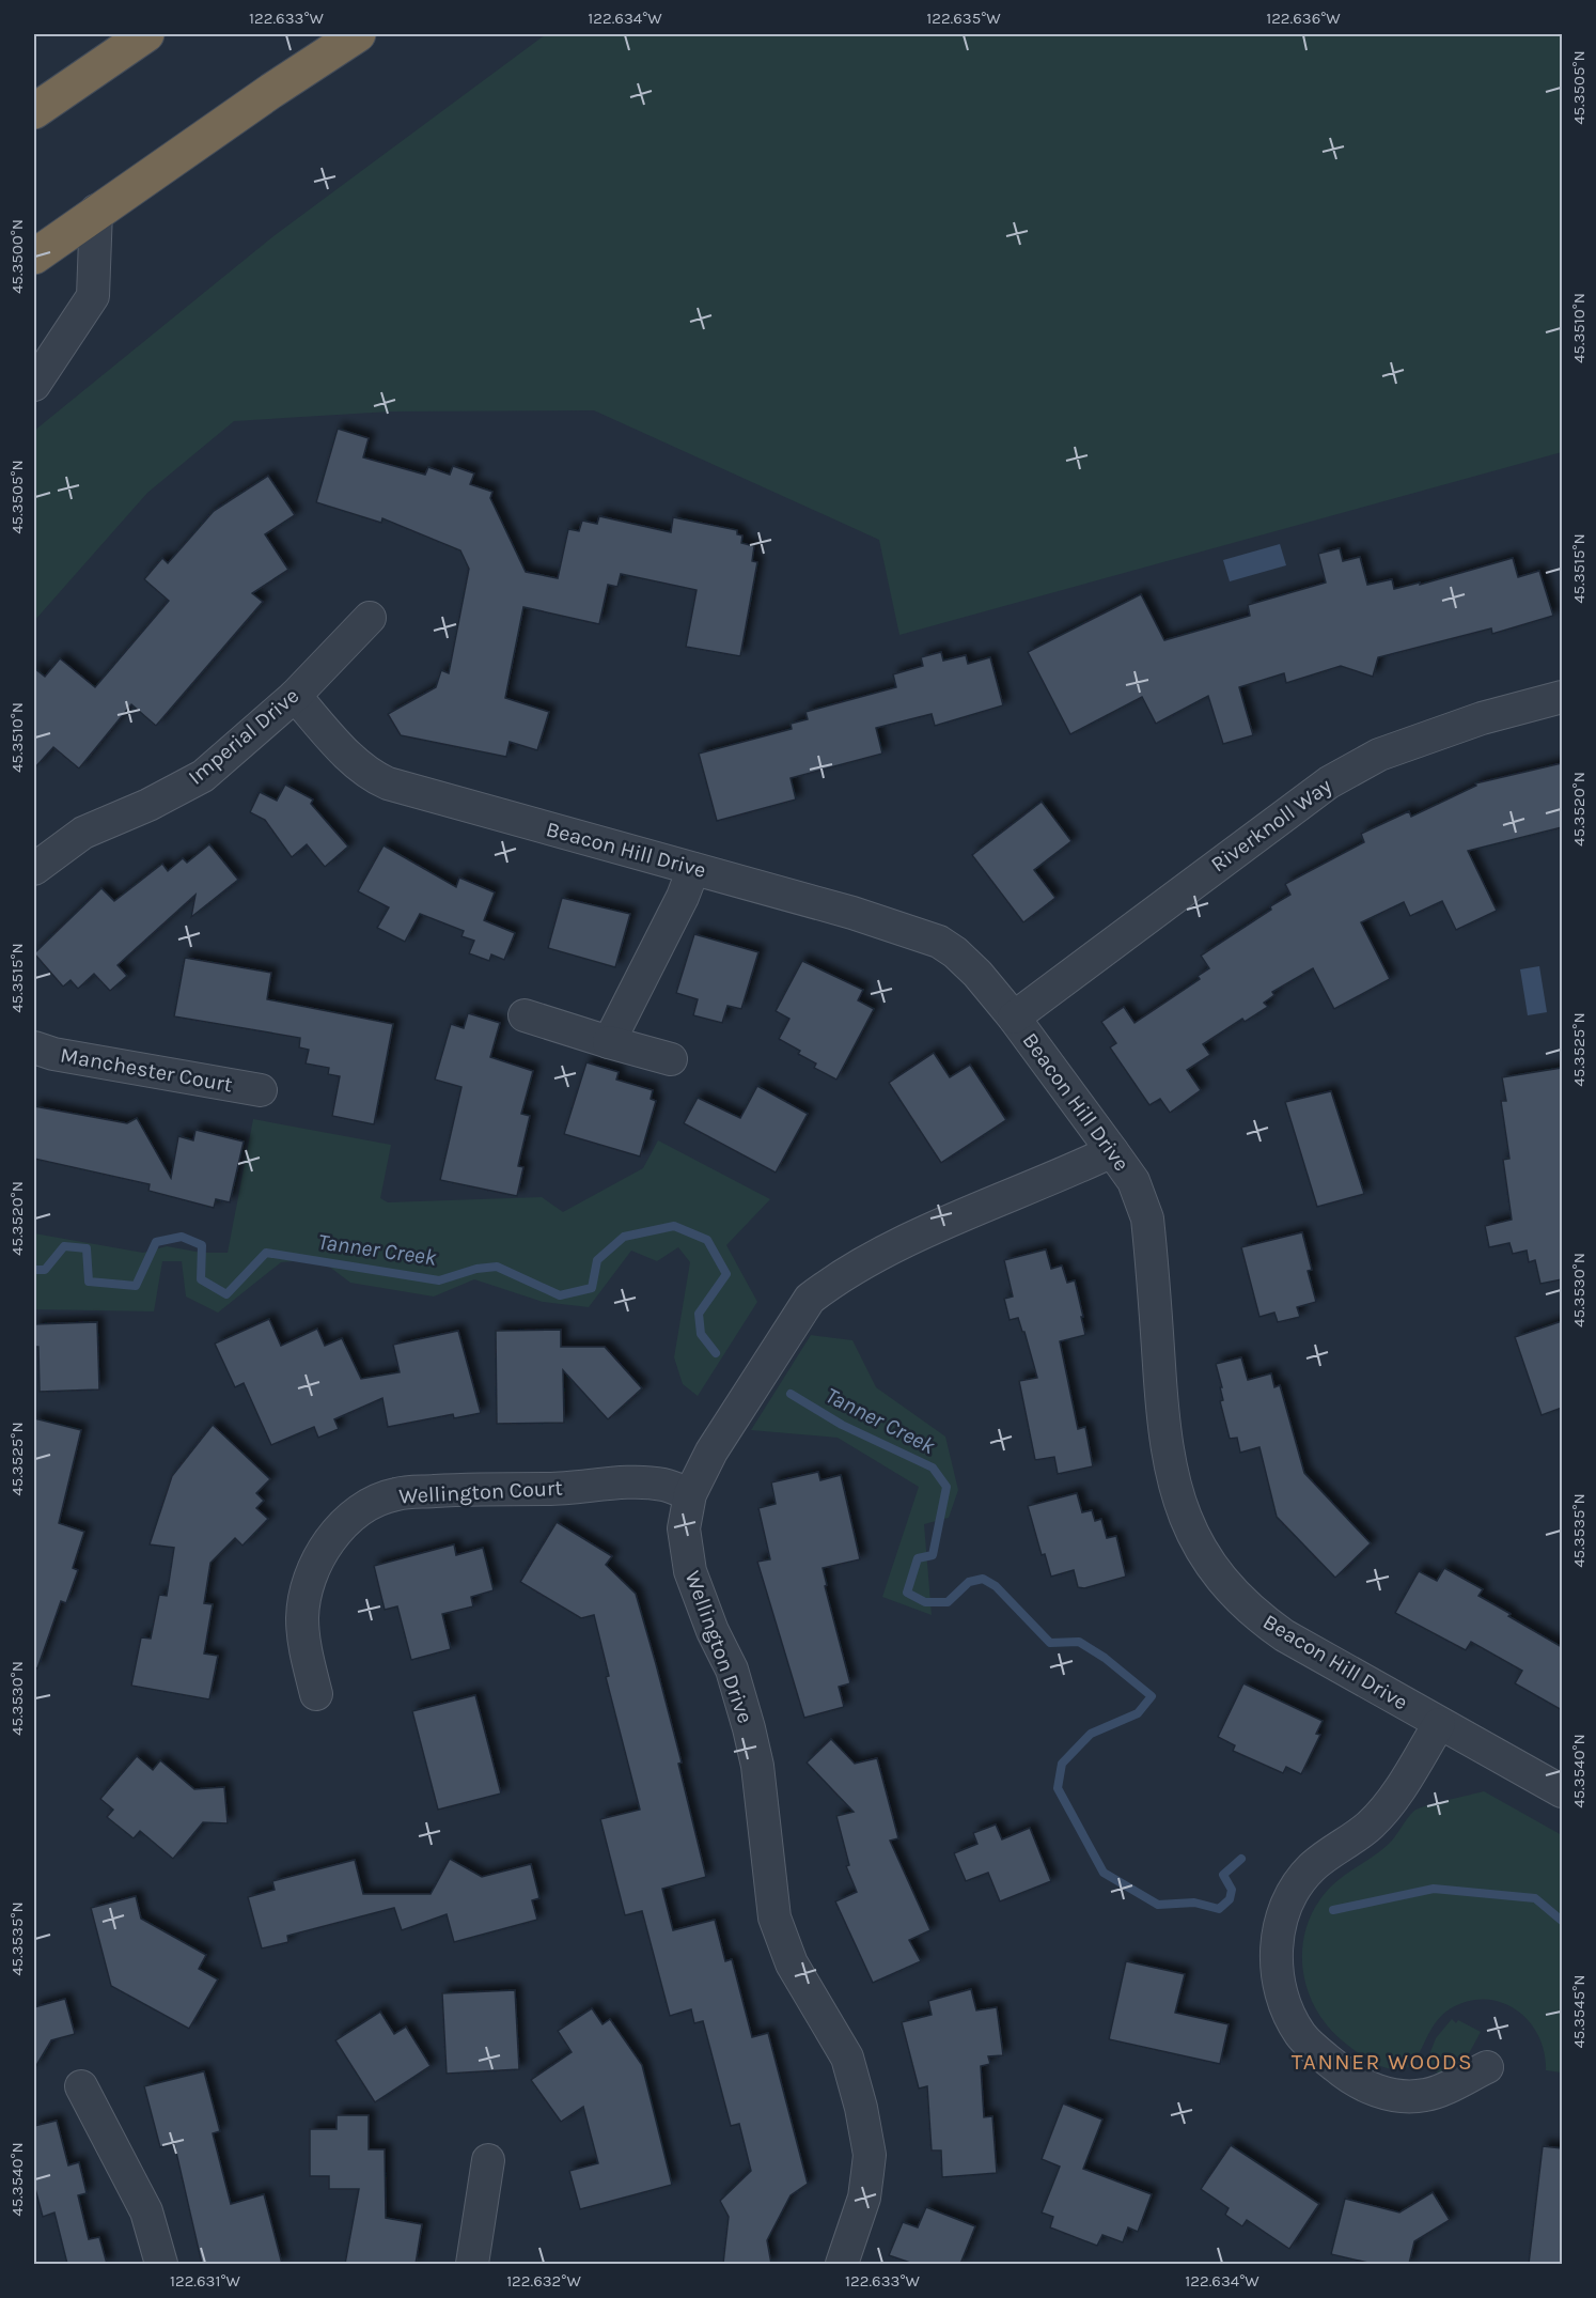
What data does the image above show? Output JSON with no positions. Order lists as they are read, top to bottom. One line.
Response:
{"streets":{"street":["Imperial Drive","Riverknoll Way","Beacon Hill Drive","Manchester Court","Wellington Court","Wellington Drive"]},"crossings":[["Imperial Drive","Beacon Hill Drive"],["Riverknoll Way","Beacon Hill Drive"],["Beacon Hill Drive","Wellington Drive"],["Wellington Court","Wellington Drive"]],"districts":["TANNER WOODS"],"water":["Tanner Creek"],"coordinates":["122.633°W","122.634°W","122.635°W","122.636°W","45.3505°N","45.3500°N","45.3510°N","45.3515°N","45.3520°N","45.3525°N","45.3530°N","45.3535°N","45.3540°N","45.3545°N","122.631°W","122.632°W"]}
